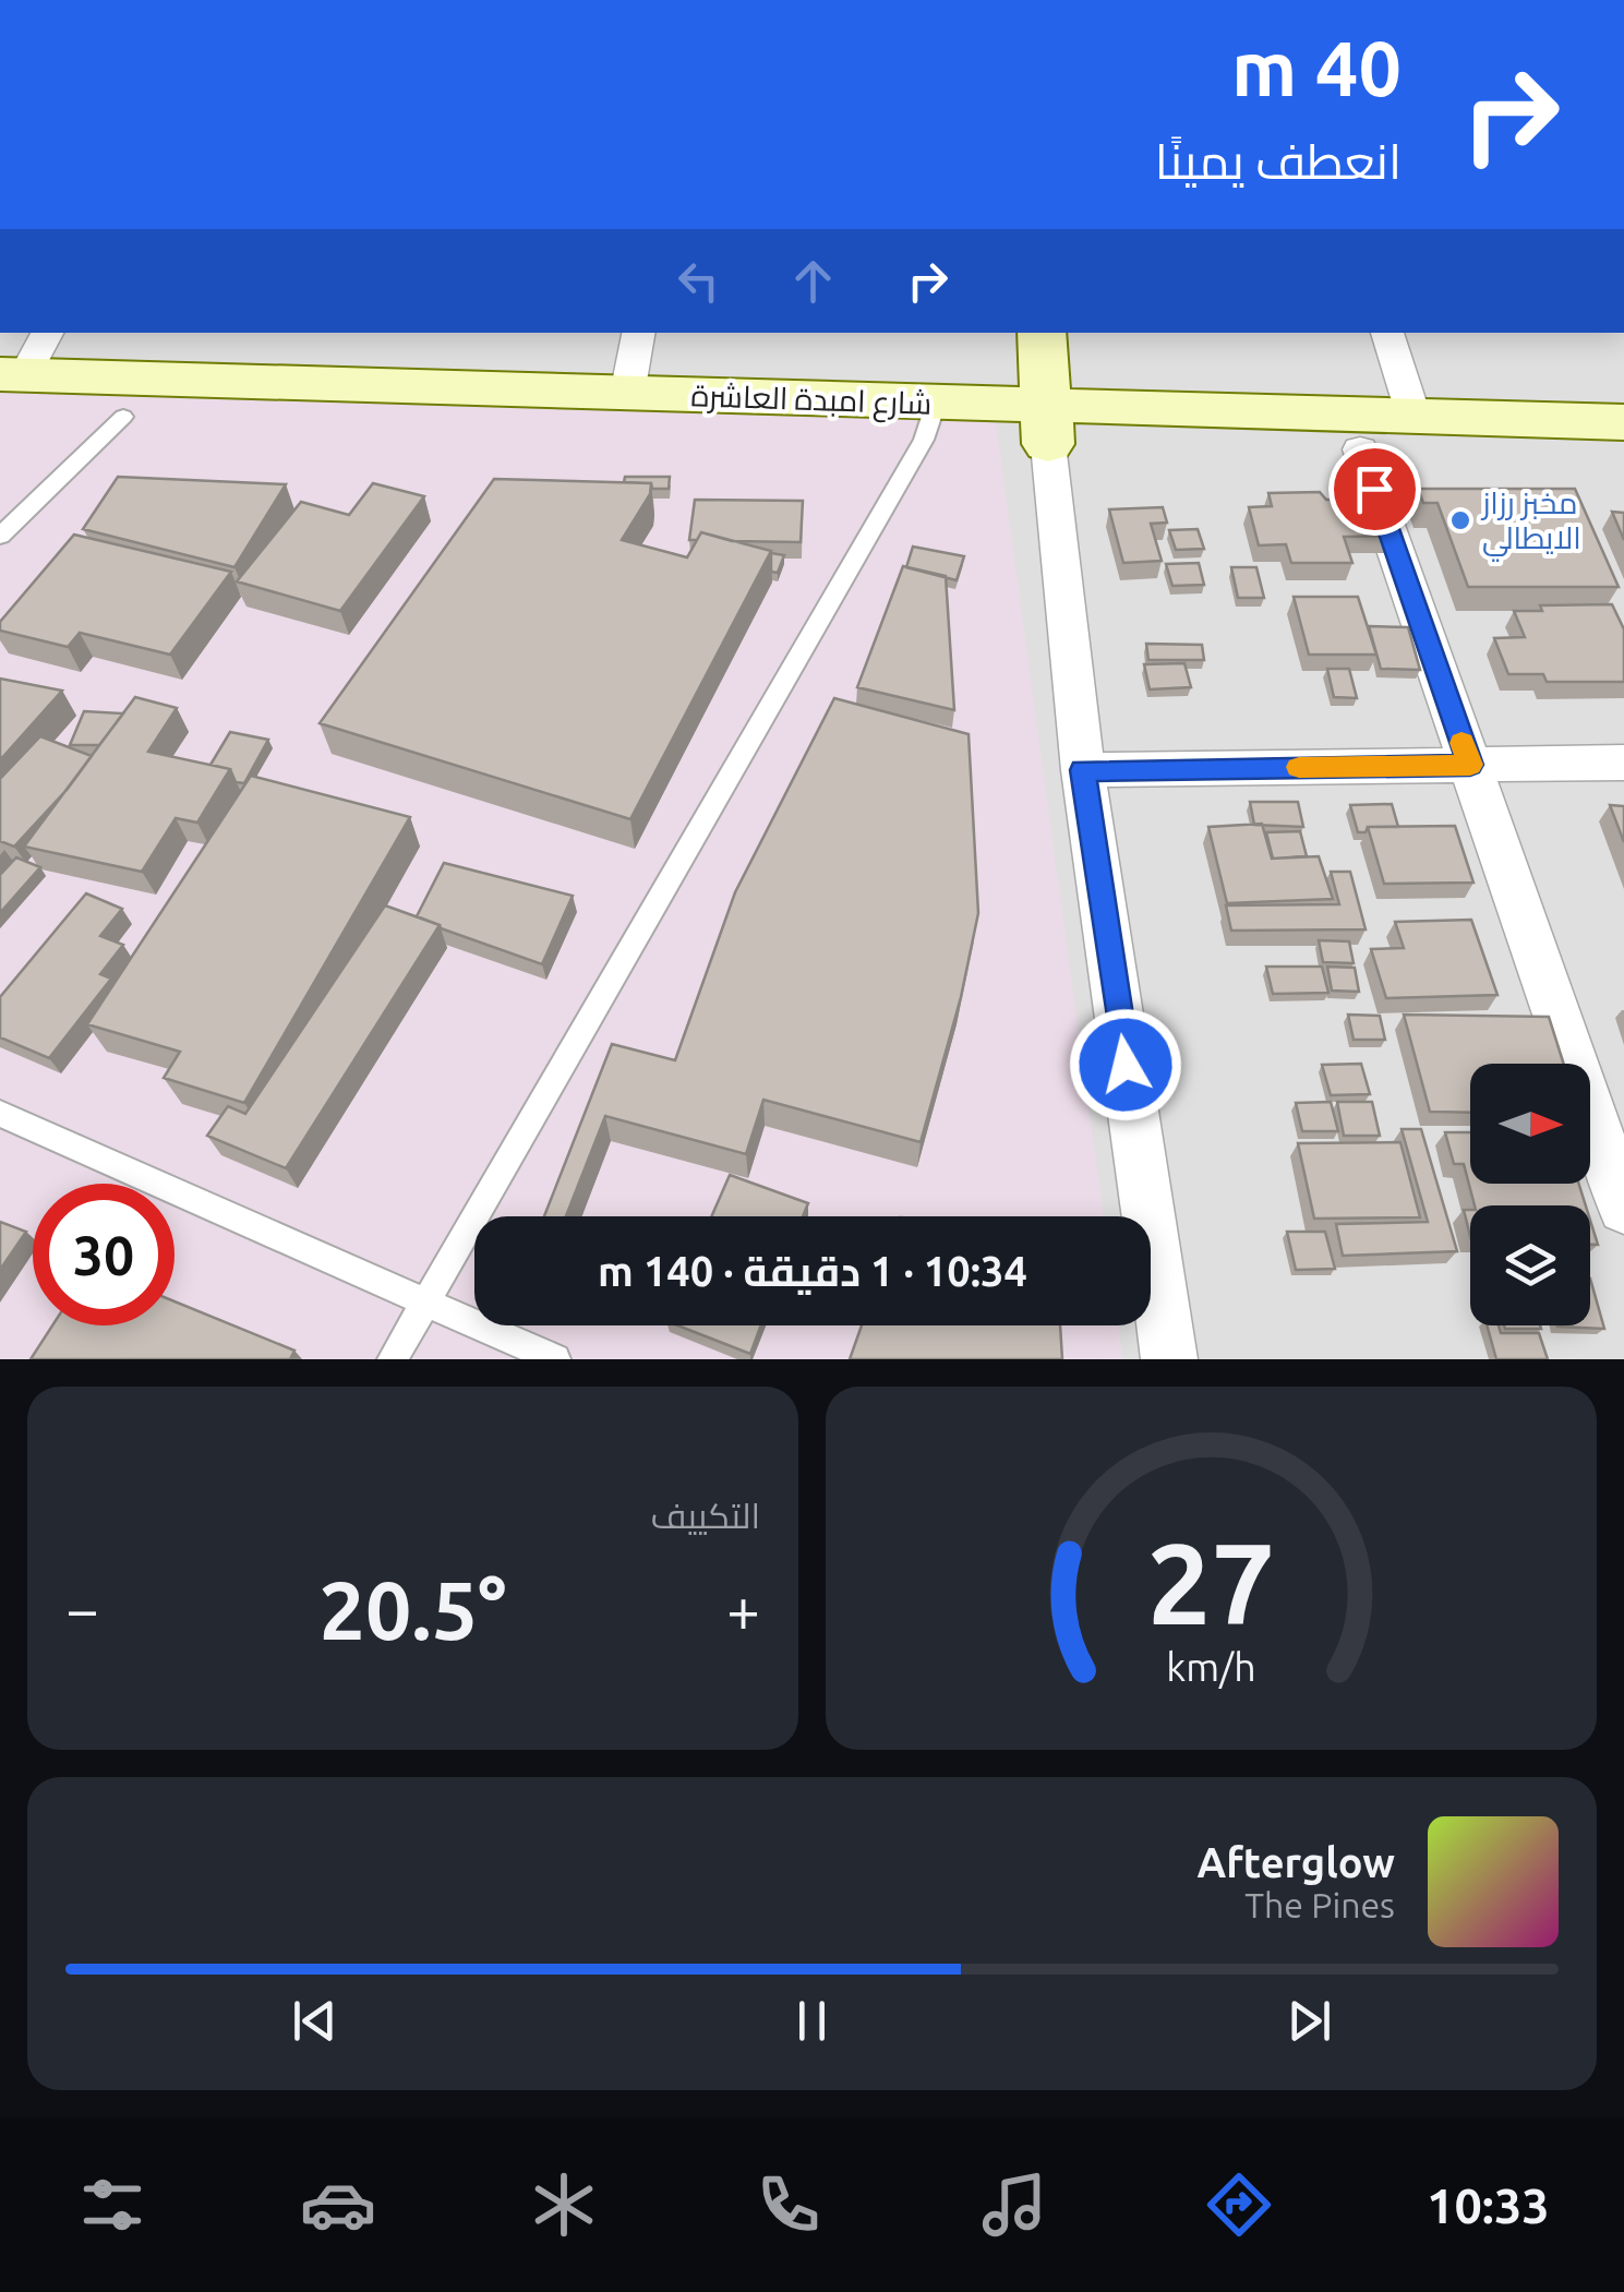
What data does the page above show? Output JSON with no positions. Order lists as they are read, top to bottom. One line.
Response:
{"streets":{"main road":["شارع امبدة العاشرة"]},"places":["مخبز رزاز الايطالي"],"north":"right","page":{"turn":["40 m","انعطف يمينًا"],"limit":"30","trip":"10:34 · 1 دقيقة · 140 m","tile":"التكييف","heat":["−","20.5°","+"],"song":["Afterglow","The Pines"],"tabs":"10:33","gauge":["27","km/h"]}}
